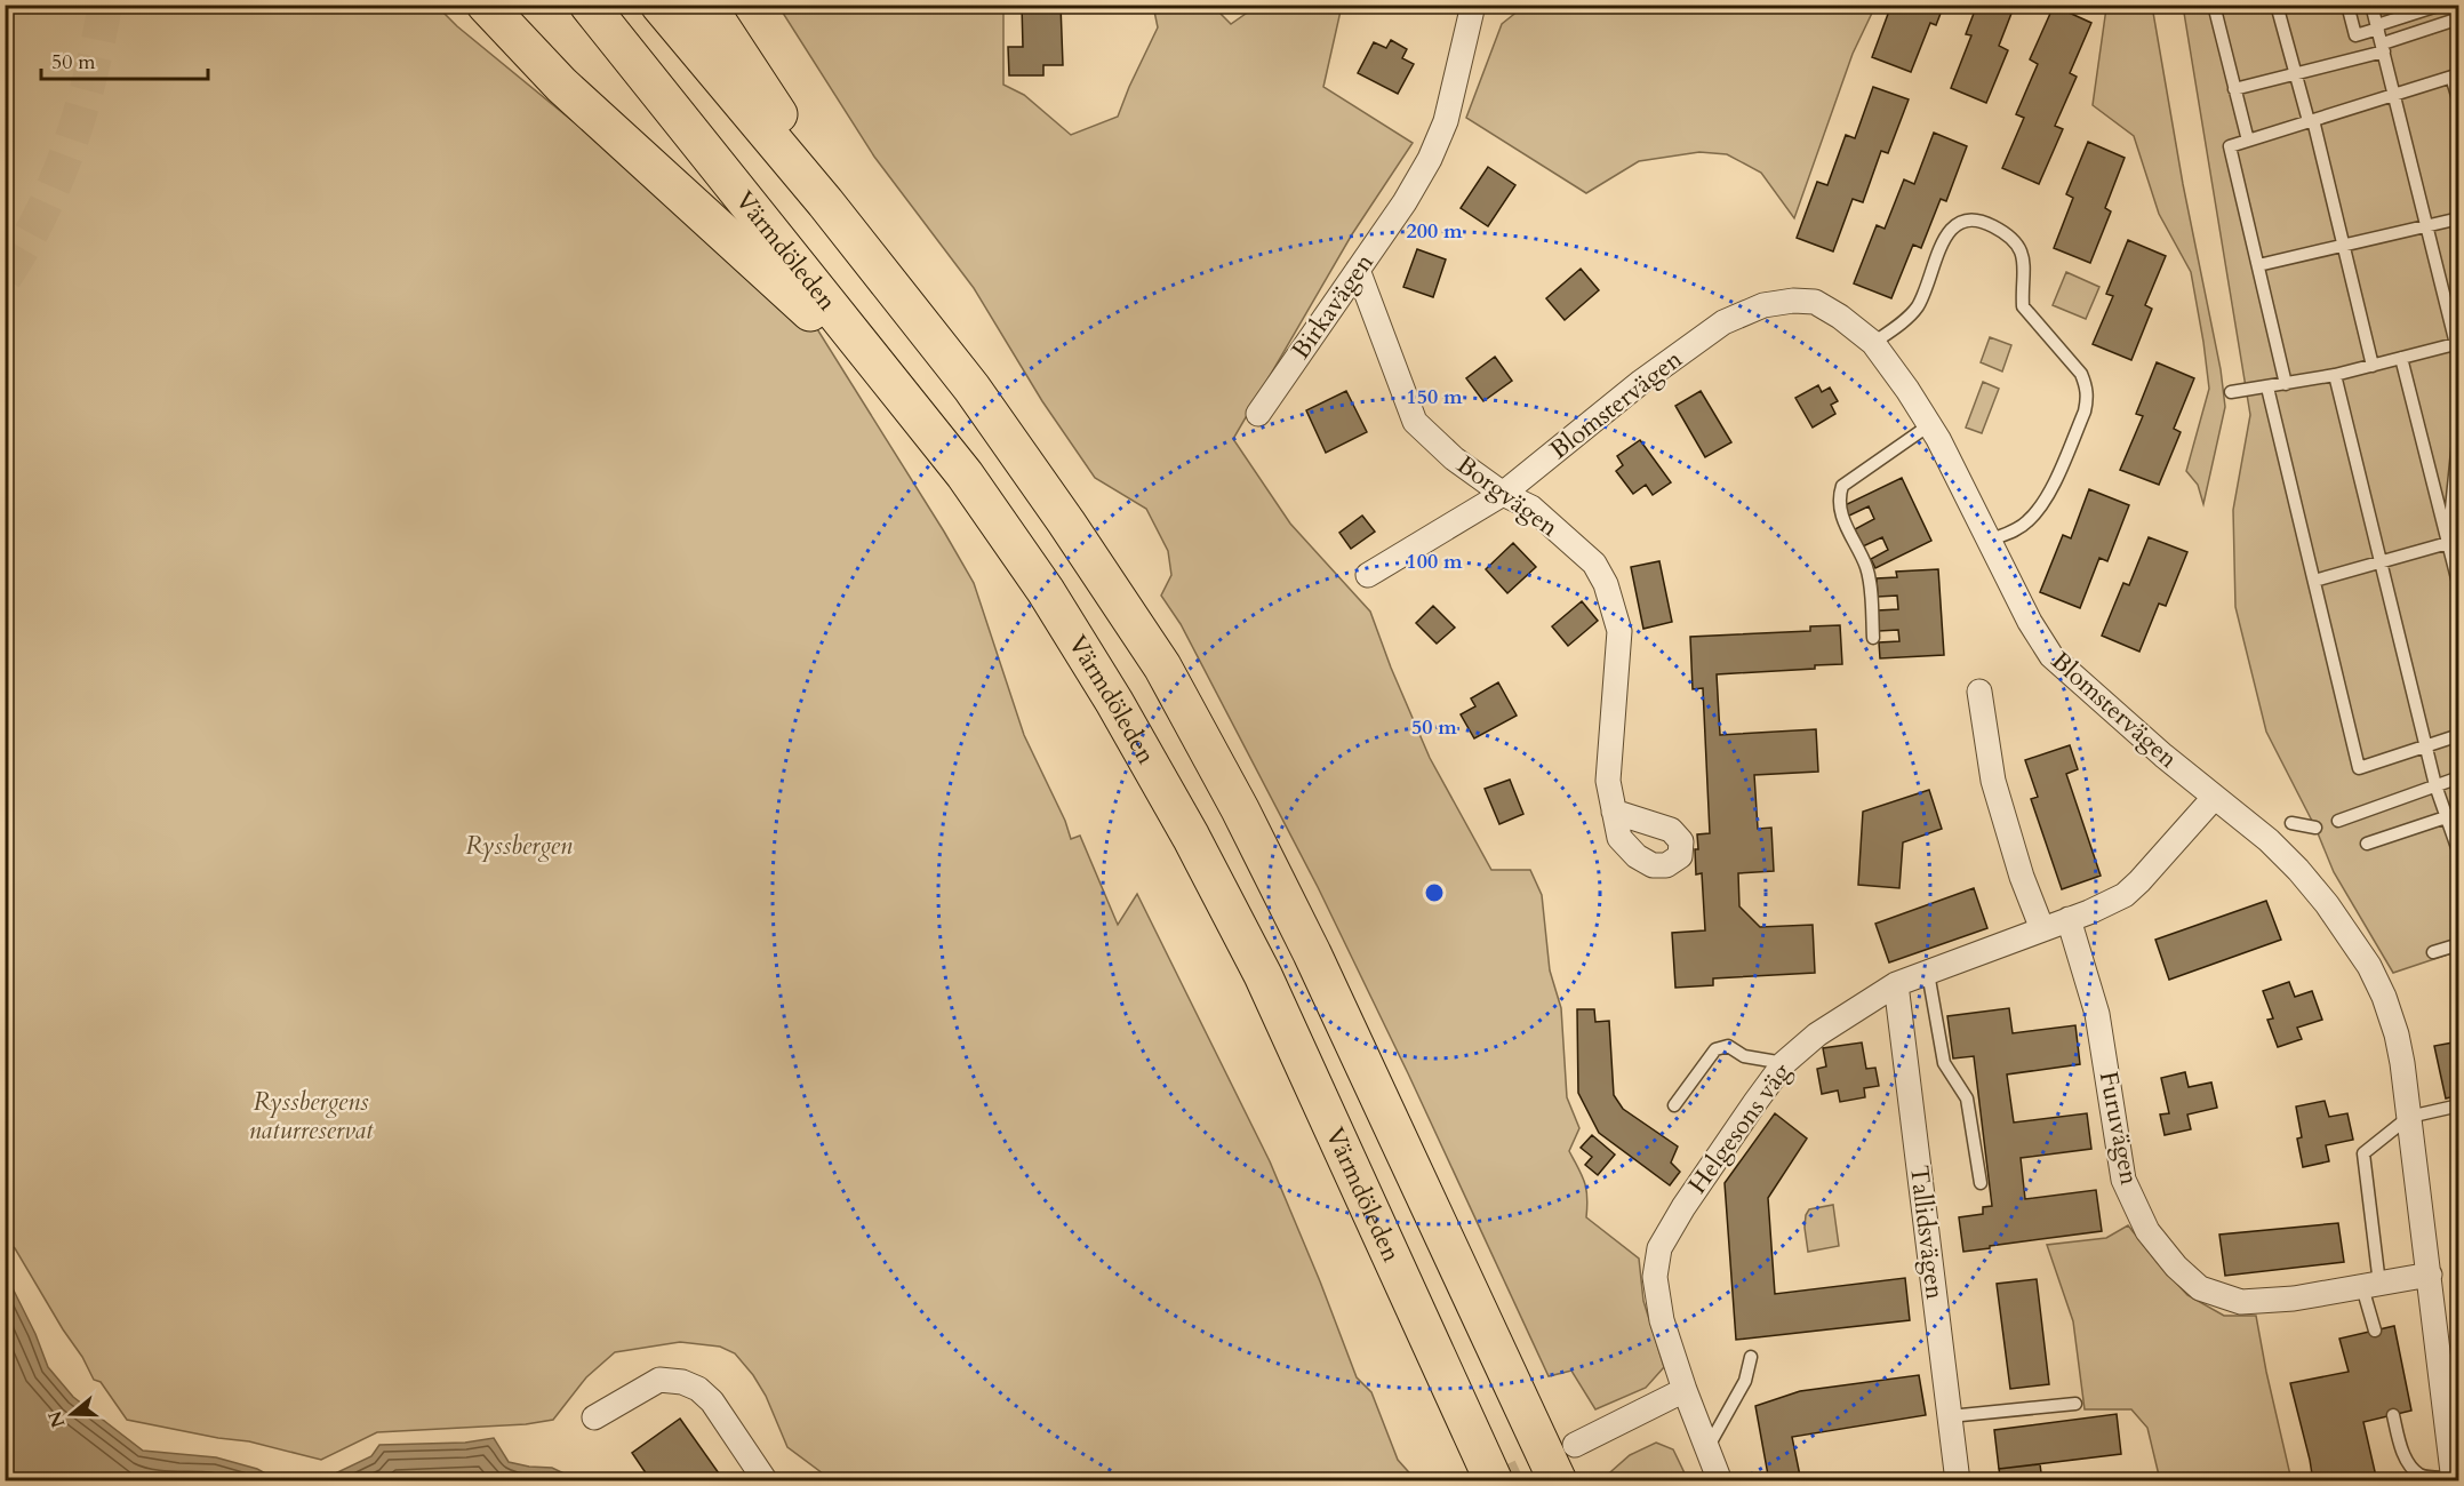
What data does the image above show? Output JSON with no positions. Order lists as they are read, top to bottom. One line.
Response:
{"streets":{"highway":["Värmdöleden"],"street":["Birkavägen","Blomstervägen","Borgvägen","Helgesons väg","Furuvägen","Tallidsvägen"]},"crossings":[["Birkavägen","Borgvägen"],["Blomstervägen","Borgvägen"],["Blomstervägen","Helgesons väg"],["Blomstervägen","Furuvägen"],["Helgesons väg","Furuvägen"],["Helgesons väg","Tallidsvägen"]],"parks":["Ryssbergen","Ryssbergens naturreservat"],"scale_bar":"50 m","north":"left","rings":["200 m","150 m","100 m","50 m"]}
